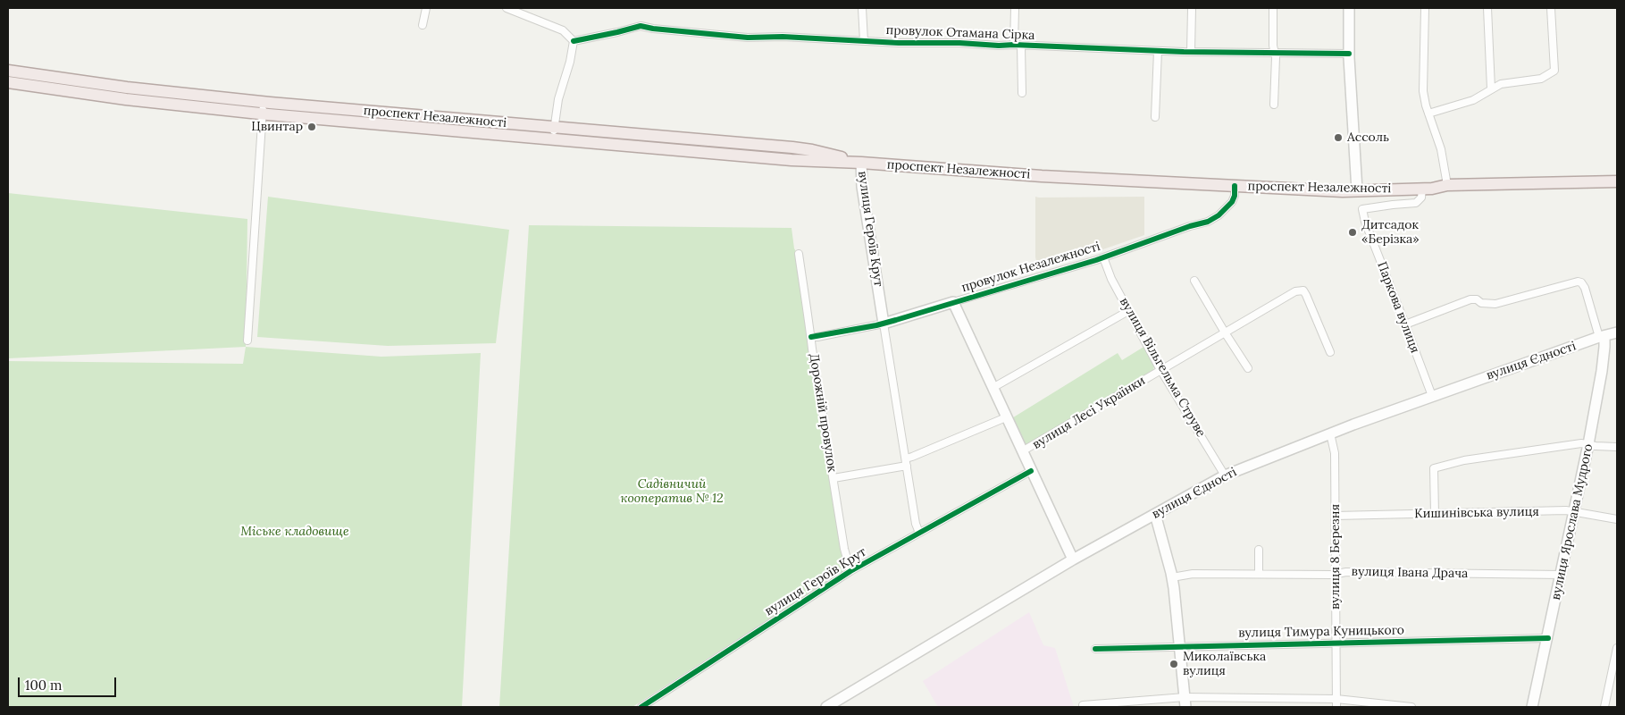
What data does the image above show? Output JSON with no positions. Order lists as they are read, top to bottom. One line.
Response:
{"streets":{"main road":["проспект Незалежності"],"street":["провулок Отамана Сірка","вулиця Героїв Крут","провулок Незалежності","Паркова вулиця","вулиця Єдності","вулиця Вільгельма Струве","Дорожній провулок","вулиця Лесі Українки","Кишинівська вулиця","вулиця Ярослава Мудрого","вулиця 8 Березня","вулиця Івана Драча","вулиця Тимура Куницького"]},"crossings":[["проспект Незалежності","вулиця Героїв Крут"],["проспект Незалежності","провулок Незалежності"],["проспект Незалежності","Паркова вулиця"],["вулиця Героїв Крут","провулок Незалежності"],["вулиця Героїв Крут","Дорожній провулок"],["провулок Незалежності","вулиця Вільгельма Струве"],["провулок Незалежності","Дорожній провулок"],["Паркова вулиця","вулиця Єдності"],["вулиця Єдності","вулиця Вільгельма Струве"],["вулиця Єдності","вулиця Ярослава Мудрого"],["вулиця Єдності","вулиця 8 Березня"],["вулиця Вільгельма Струве","вулиця Лесі Українки"],["Кишинівська вулиця","вулиця Ярослава Мудрого"],["Кишинівська вулиця","вулиця 8 Березня"],["вулиця Ярослава Мудрого","вулиця Івана Драча"],["вулиця Ярослава Мудрого","вулиця Тимура Куницького"],["вулиця 8 Березня","вулиця Івана Драча"],["вулиця 8 Березня","вулиця Тимура Куницького"]],"parks":["Садівничий кооператив № 12","Міське кладовище"],"places":["Цвинтар","Ассоль","Дитсадок «Берізка»","Миколаївська вулиця"],"scale_bar":"100 m"}
